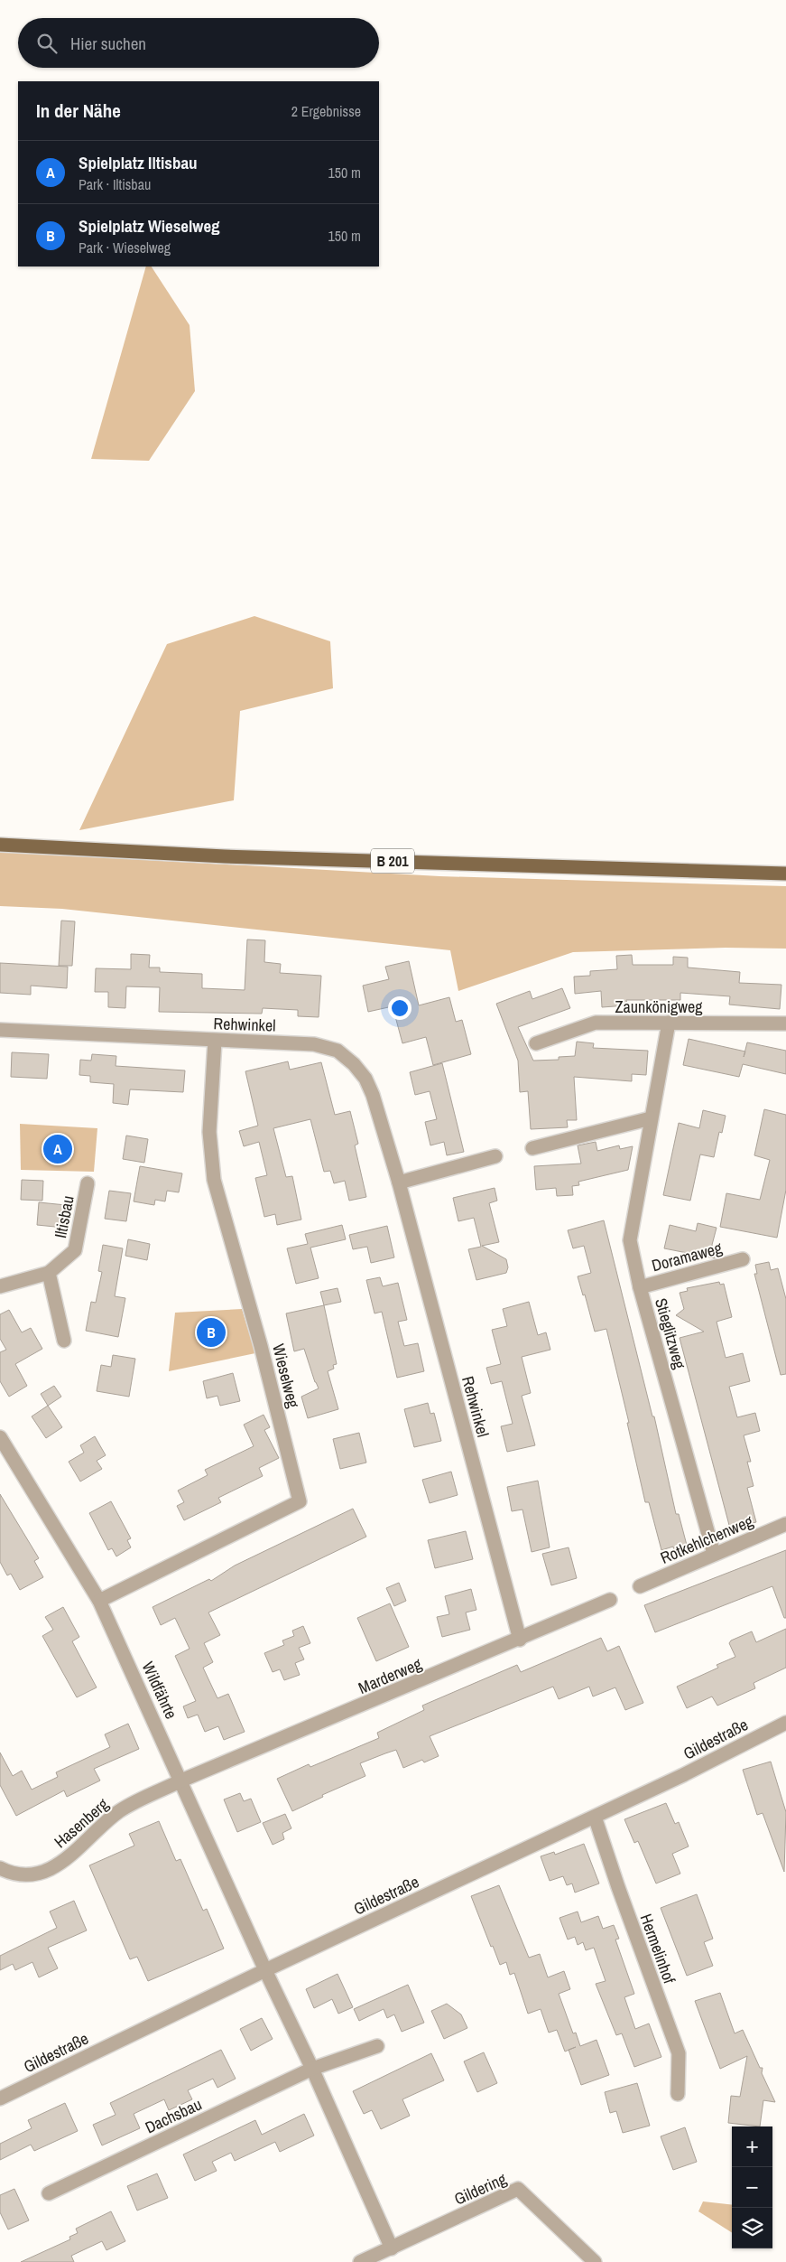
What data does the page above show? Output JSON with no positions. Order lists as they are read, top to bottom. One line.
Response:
{"streets":{"main road":["B 201"],"street":["Zaunkönigweg","Rehwinkel","Iltisbau","Doramaweg","Stieglitzweg","Wieselweg","Rotkehlchenweg","Marderweg","Wildfährte","Gildestraße","Hasenberg","Hermelinhof","Dachsbau","Gildering"]},"crossings":[["Zaunkönigweg","Stieglitzweg"],["Rehwinkel","Wieselweg"],["Rehwinkel","Marderweg"],["Doramaweg","Stieglitzweg"],["Stieglitzweg","Rotkehlchenweg"],["Wieselweg","Wildfährte"],["Marderweg","Wildfährte"],["Marderweg","Hasenberg"],["Wildfährte","Gildestraße"],["Wildfährte","Hasenberg"],["Gildestraße","Hermelinhof"]],"page":{"search":"Hier suchen","heading":["In der Nähe","2 Ergebnisse"],"list":[{"mark":"A","name":"Spielplatz Iltisbau","note":"Park · Iltisbau","value":"150 m"},{"mark":"B","name":"Spielplatz Wieselweg","note":"Park · Wieselweg","value":"150 m"}],"pins":["A","B"],"map_buttons":["+","−"]}}
